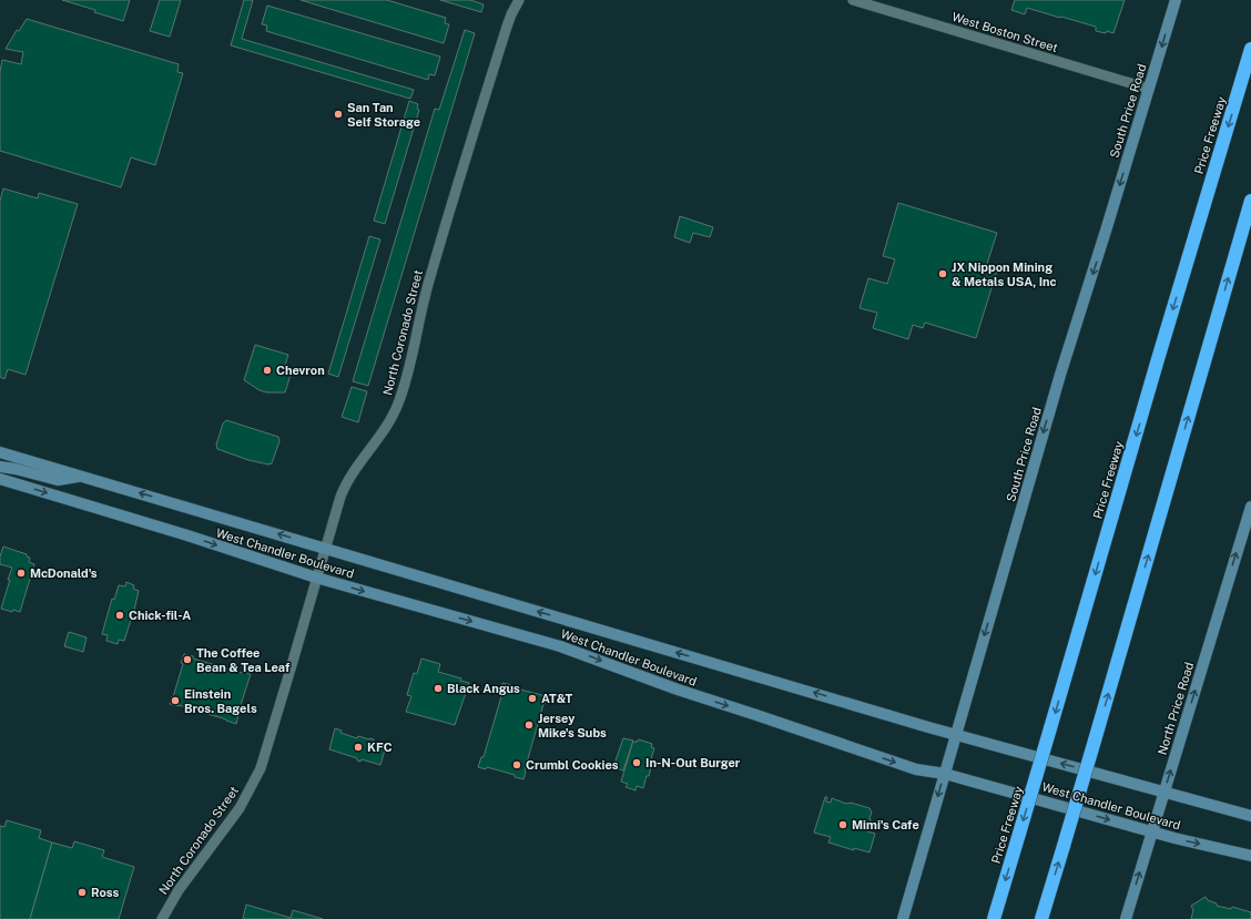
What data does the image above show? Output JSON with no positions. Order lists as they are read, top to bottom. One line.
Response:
{"streets":{"highway":["Price Freeway"],"main road":["South Price Road","West Chandler Boulevard","North Price Road"],"street":["West Boston Street","North Coronado Street"]},"crossings":[["West Boston Street","South Price Road"],["South Price Road","West Chandler Boulevard"],["North Coronado Street","West Chandler Boulevard"],["West Chandler Boulevard","North Price Road"]],"one_way":["South Price Road","North Price Road"],"places":["San Tan Self Storage","JX Nippon Mining & Metals USA, Inc","Chevron","McDonald's","Chick-fil-A","The Coffee Bean & Tea Leaf","Black Angus","AT&T","Einstein Bros. Bagels","Jersey Mike's Subs","KFC","In-N-Out Burger","Crumbl Cookies","Mimi's Cafe","Ross"]}
